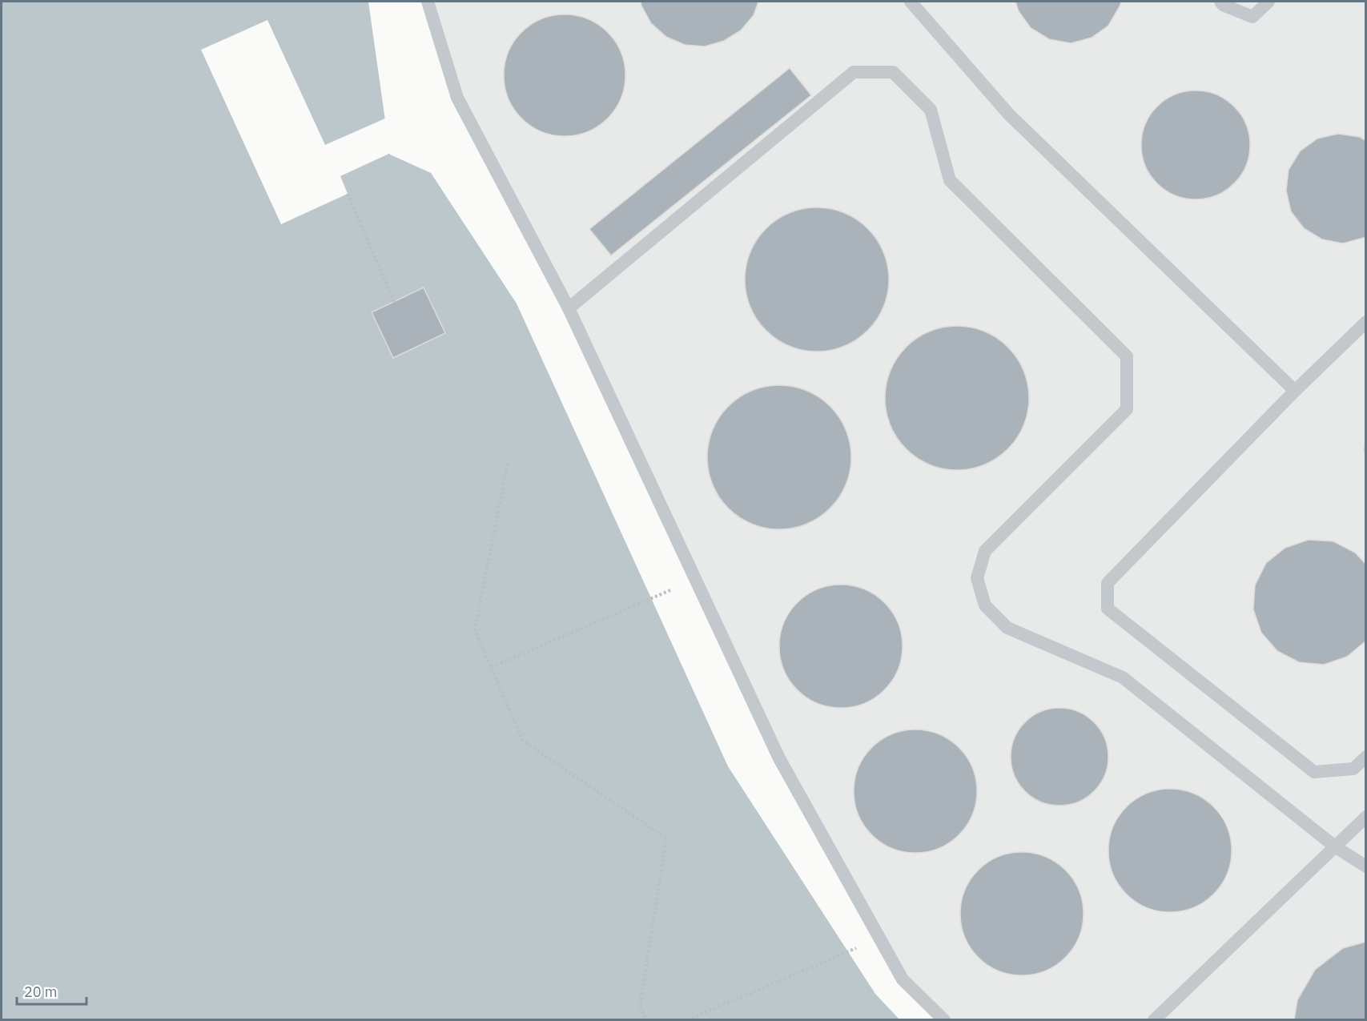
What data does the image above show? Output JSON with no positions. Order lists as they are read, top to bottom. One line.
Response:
{"scale_bar":"20 m"}
